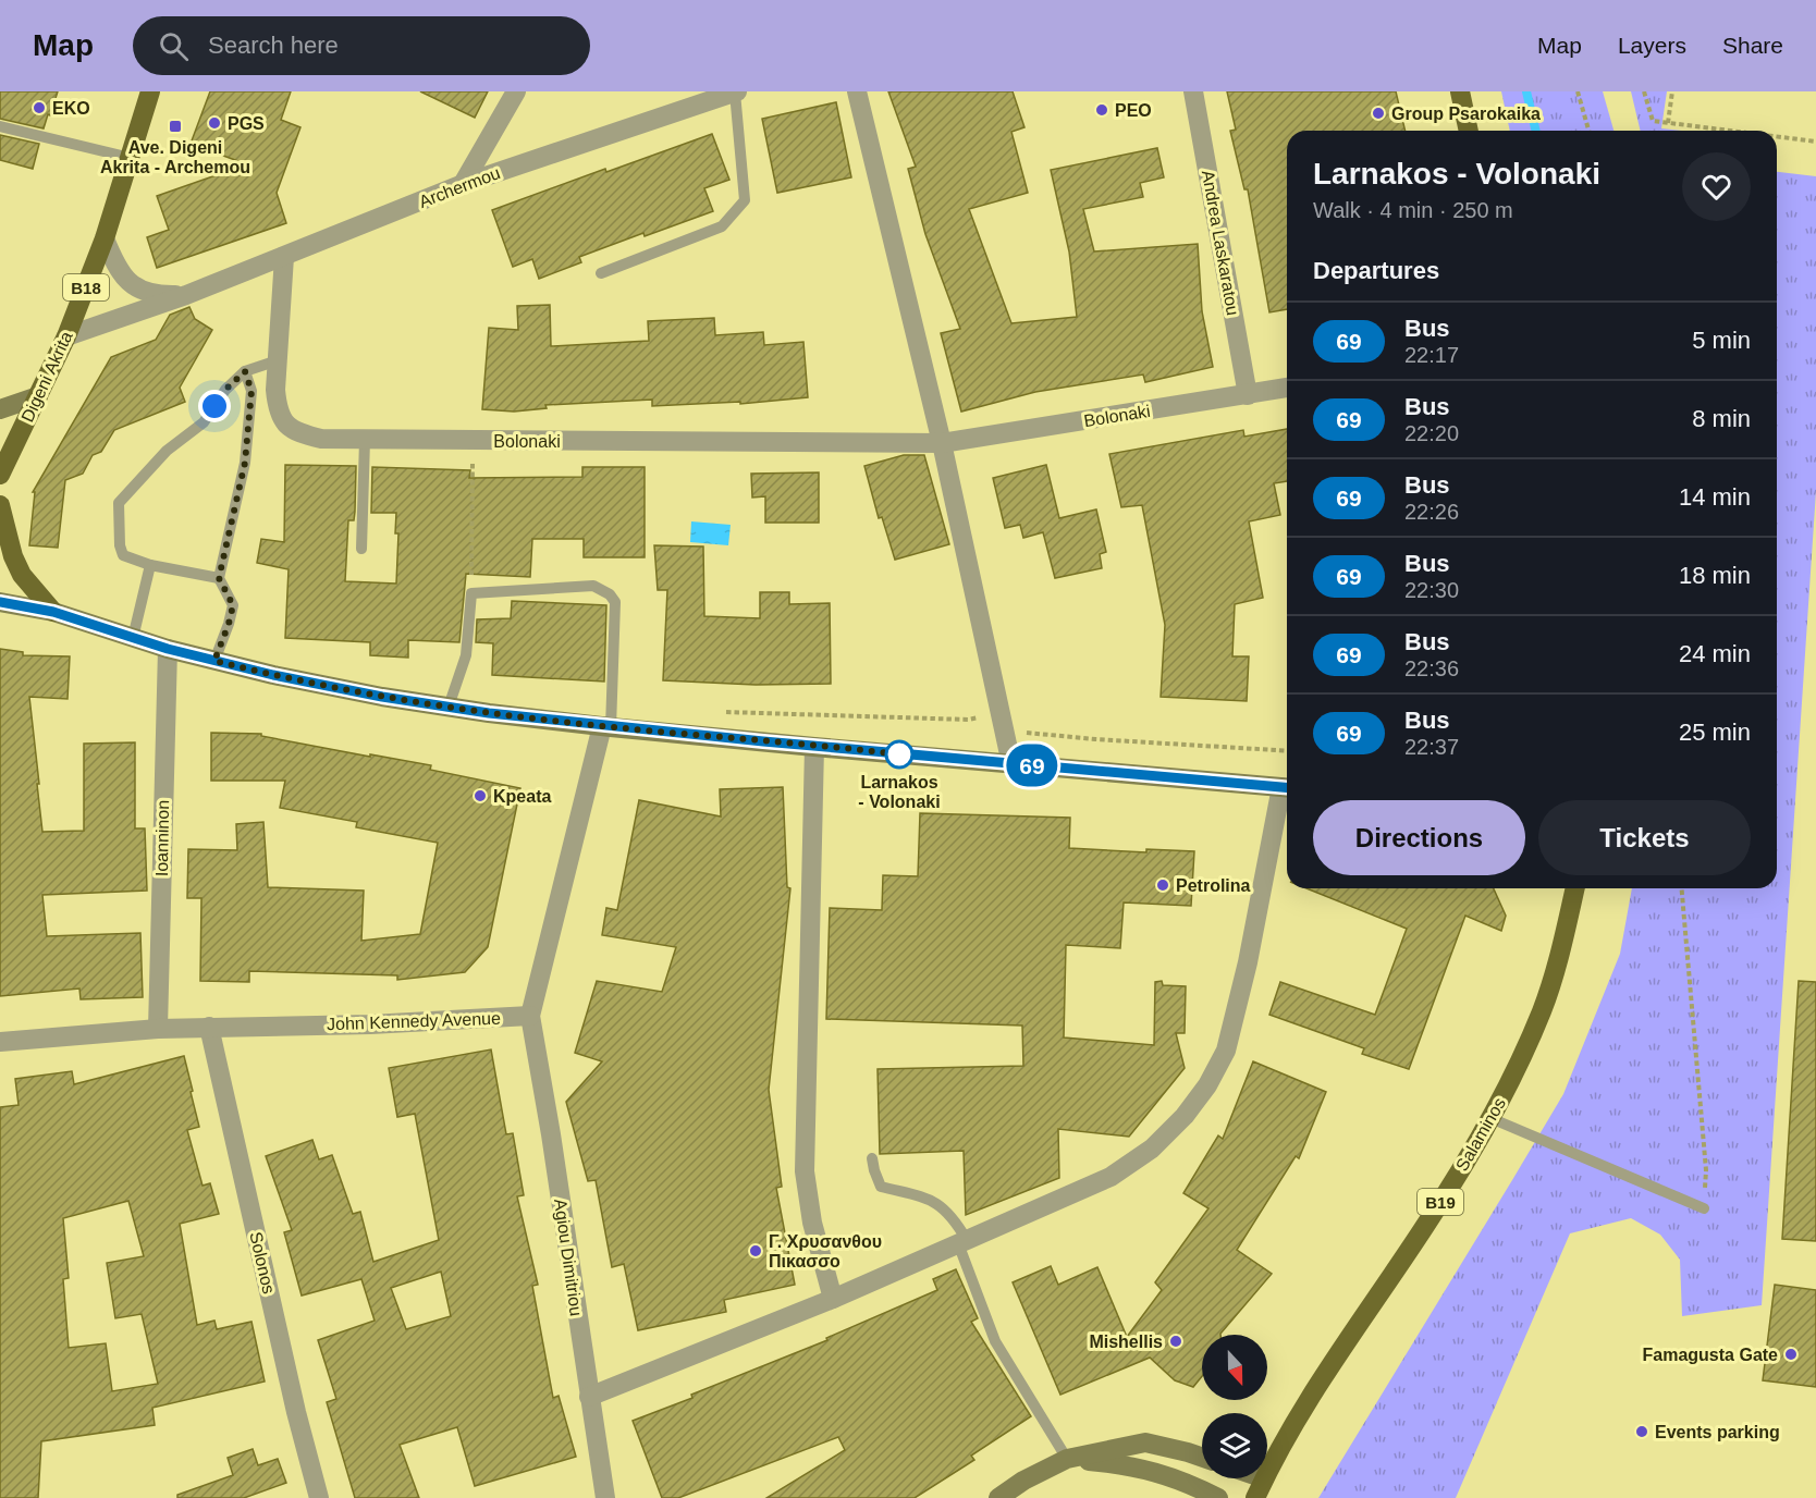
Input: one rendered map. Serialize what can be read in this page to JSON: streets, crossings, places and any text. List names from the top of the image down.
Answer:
{
  "streets": {
    "main road": [
      "B18",
      "Digeni Akrita",
      "Salaminos",
      "B19"
    ],
    "street": [
      "Archermou",
      "Andrea Laskaratou",
      "Bolonaki",
      "Ioanninon",
      "John Kennedy Avenue",
      "Agiou Dimitriou",
      "Solonos"
    ]
  },
  "crossings": [
    ["Archermou", "Digeni Akrita"],
    ["Archermou", "Bolonaki"],
    ["Andrea Laskaratou", "Bolonaki"],
    ["Ioanninon", "John Kennedy Avenue"],
    ["John Kennedy Avenue", "Agiou Dimitriou"],
    ["John Kennedy Avenue", "Solonos"]
  ],
  "places": {
    "other": [
      "EKO",
      "PEO",
      "Group Psarokaika",
      "PGS",
      "Larnakos - Volonaki",
      "Kpeata",
      "Petrolina",
      "Γ. Χρυσανθου Πικασσο",
      "Mishellis",
      "Famagusta Gate",
      "Events parking"
    ],
    "transit": ["Ave. Digeni Akrita - Archemou"]
  },
  "lines": ["bus line 69"],
  "north": "bottom",
  "page": {
    "header": "Map",
    "search": "Search here",
    "nav": ["Map", "Layers", "Share"],
    "on_map": "69",
    "heading": [
      ["Larnakos - Volonaki", "Walk · 4 min · 250 m"],
      "Departures"
    ],
    "list": [
      {
        "mark": "69",
        "name": "Bus",
        "note": "22:17",
        "value": "5 min"
      },
      {
        "mark": "69",
        "name": "Bus",
        "note": "22:20",
        "value": "8 min"
      },
      {
        "mark": "69",
        "name": "Bus",
        "note": "22:26",
        "value": "14 min"
      },
      {
        "mark": "69",
        "name": "Bus",
        "note": "22:30",
        "value": "18 min"
      },
      {
        "mark": "69",
        "name": "Bus",
        "note": "22:36",
        "value": "24 min"
      },
      {
        "mark": "69",
        "name": "Bus",
        "note": "22:37",
        "value": "25 min"
      }
    ],
    "buttons": ["Directions", "Tickets"]
  }
}
